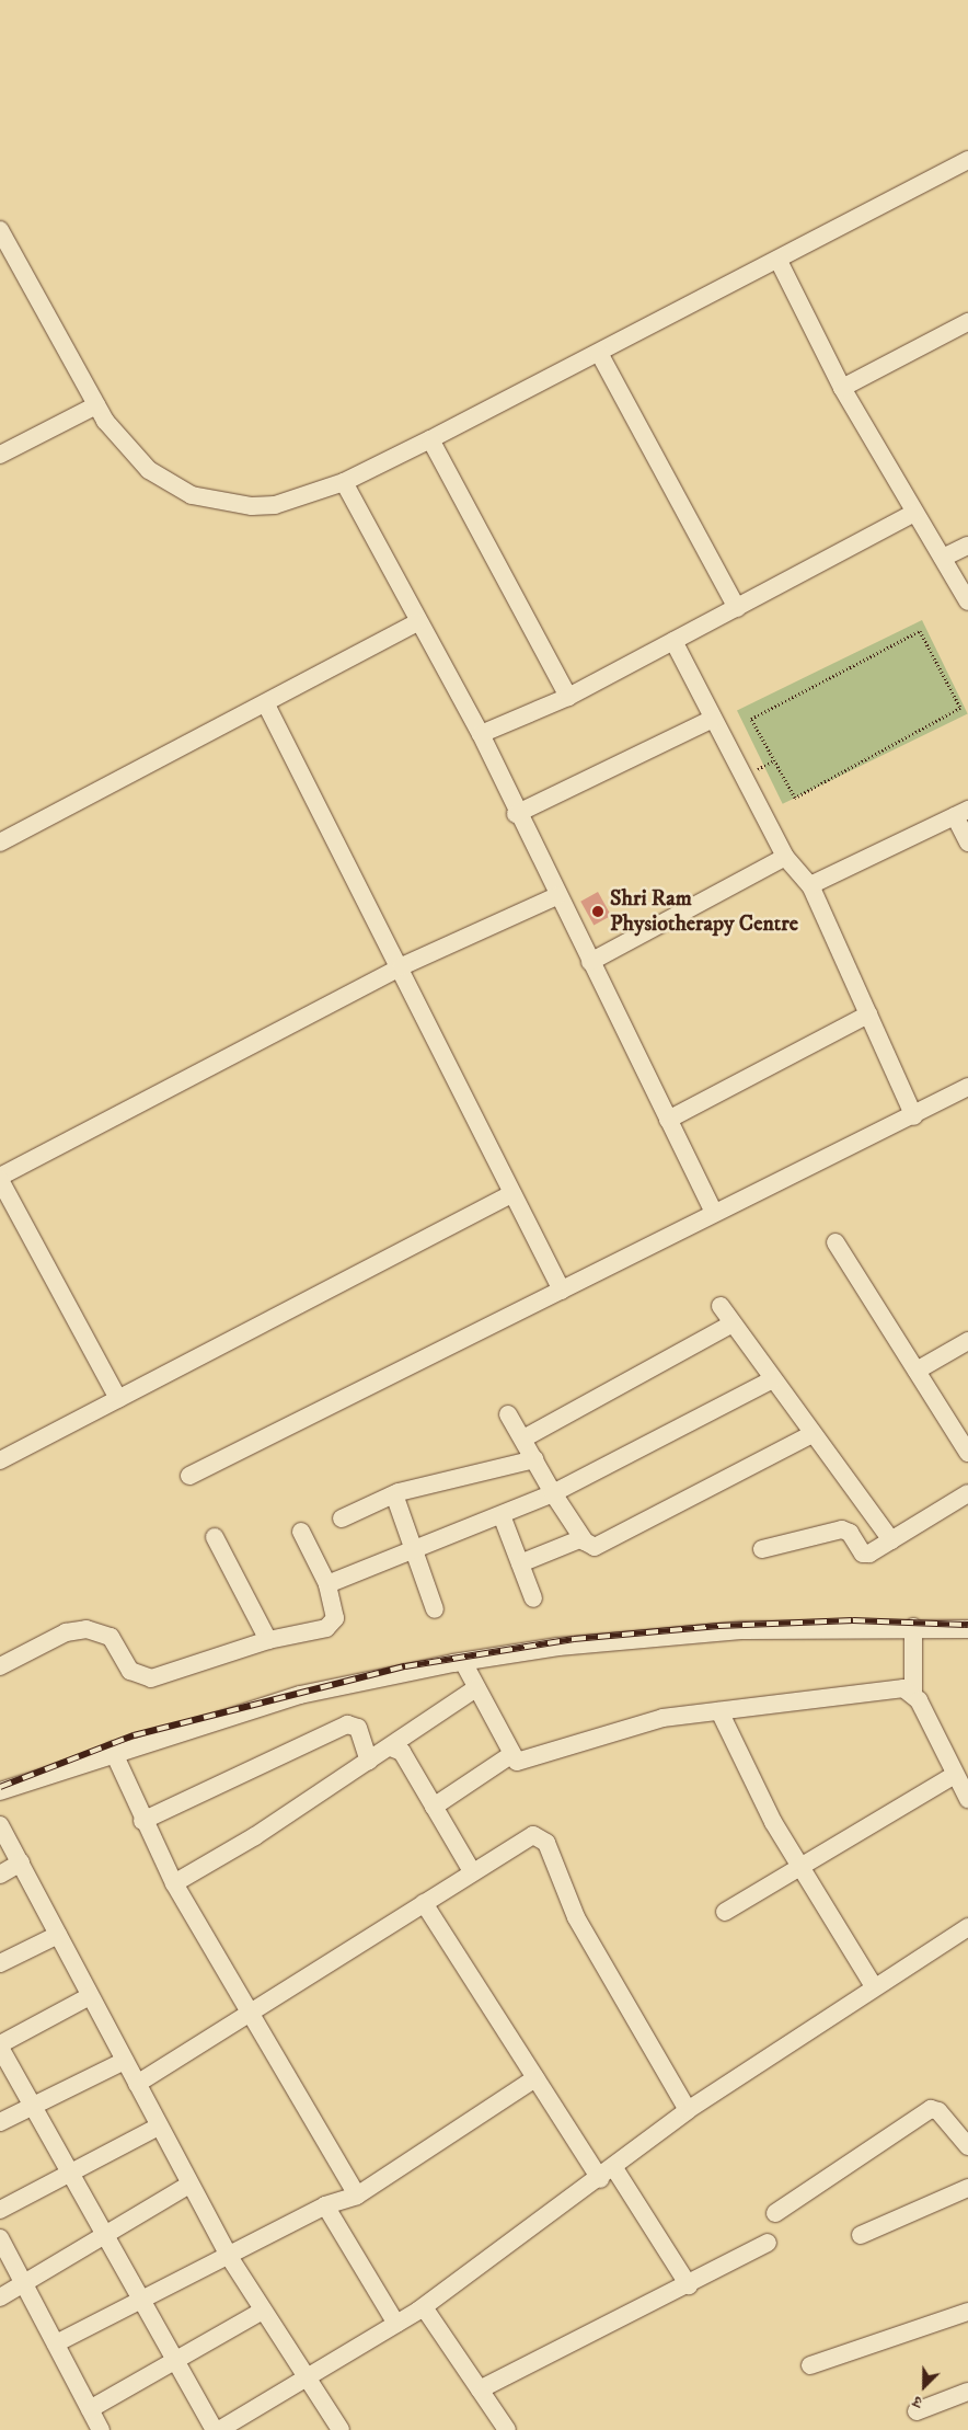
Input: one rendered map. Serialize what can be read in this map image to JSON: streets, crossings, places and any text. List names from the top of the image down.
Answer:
{
  "places": ["Shri Ram Physiotherapy Centre"],
  "north": "bottom left"
}
